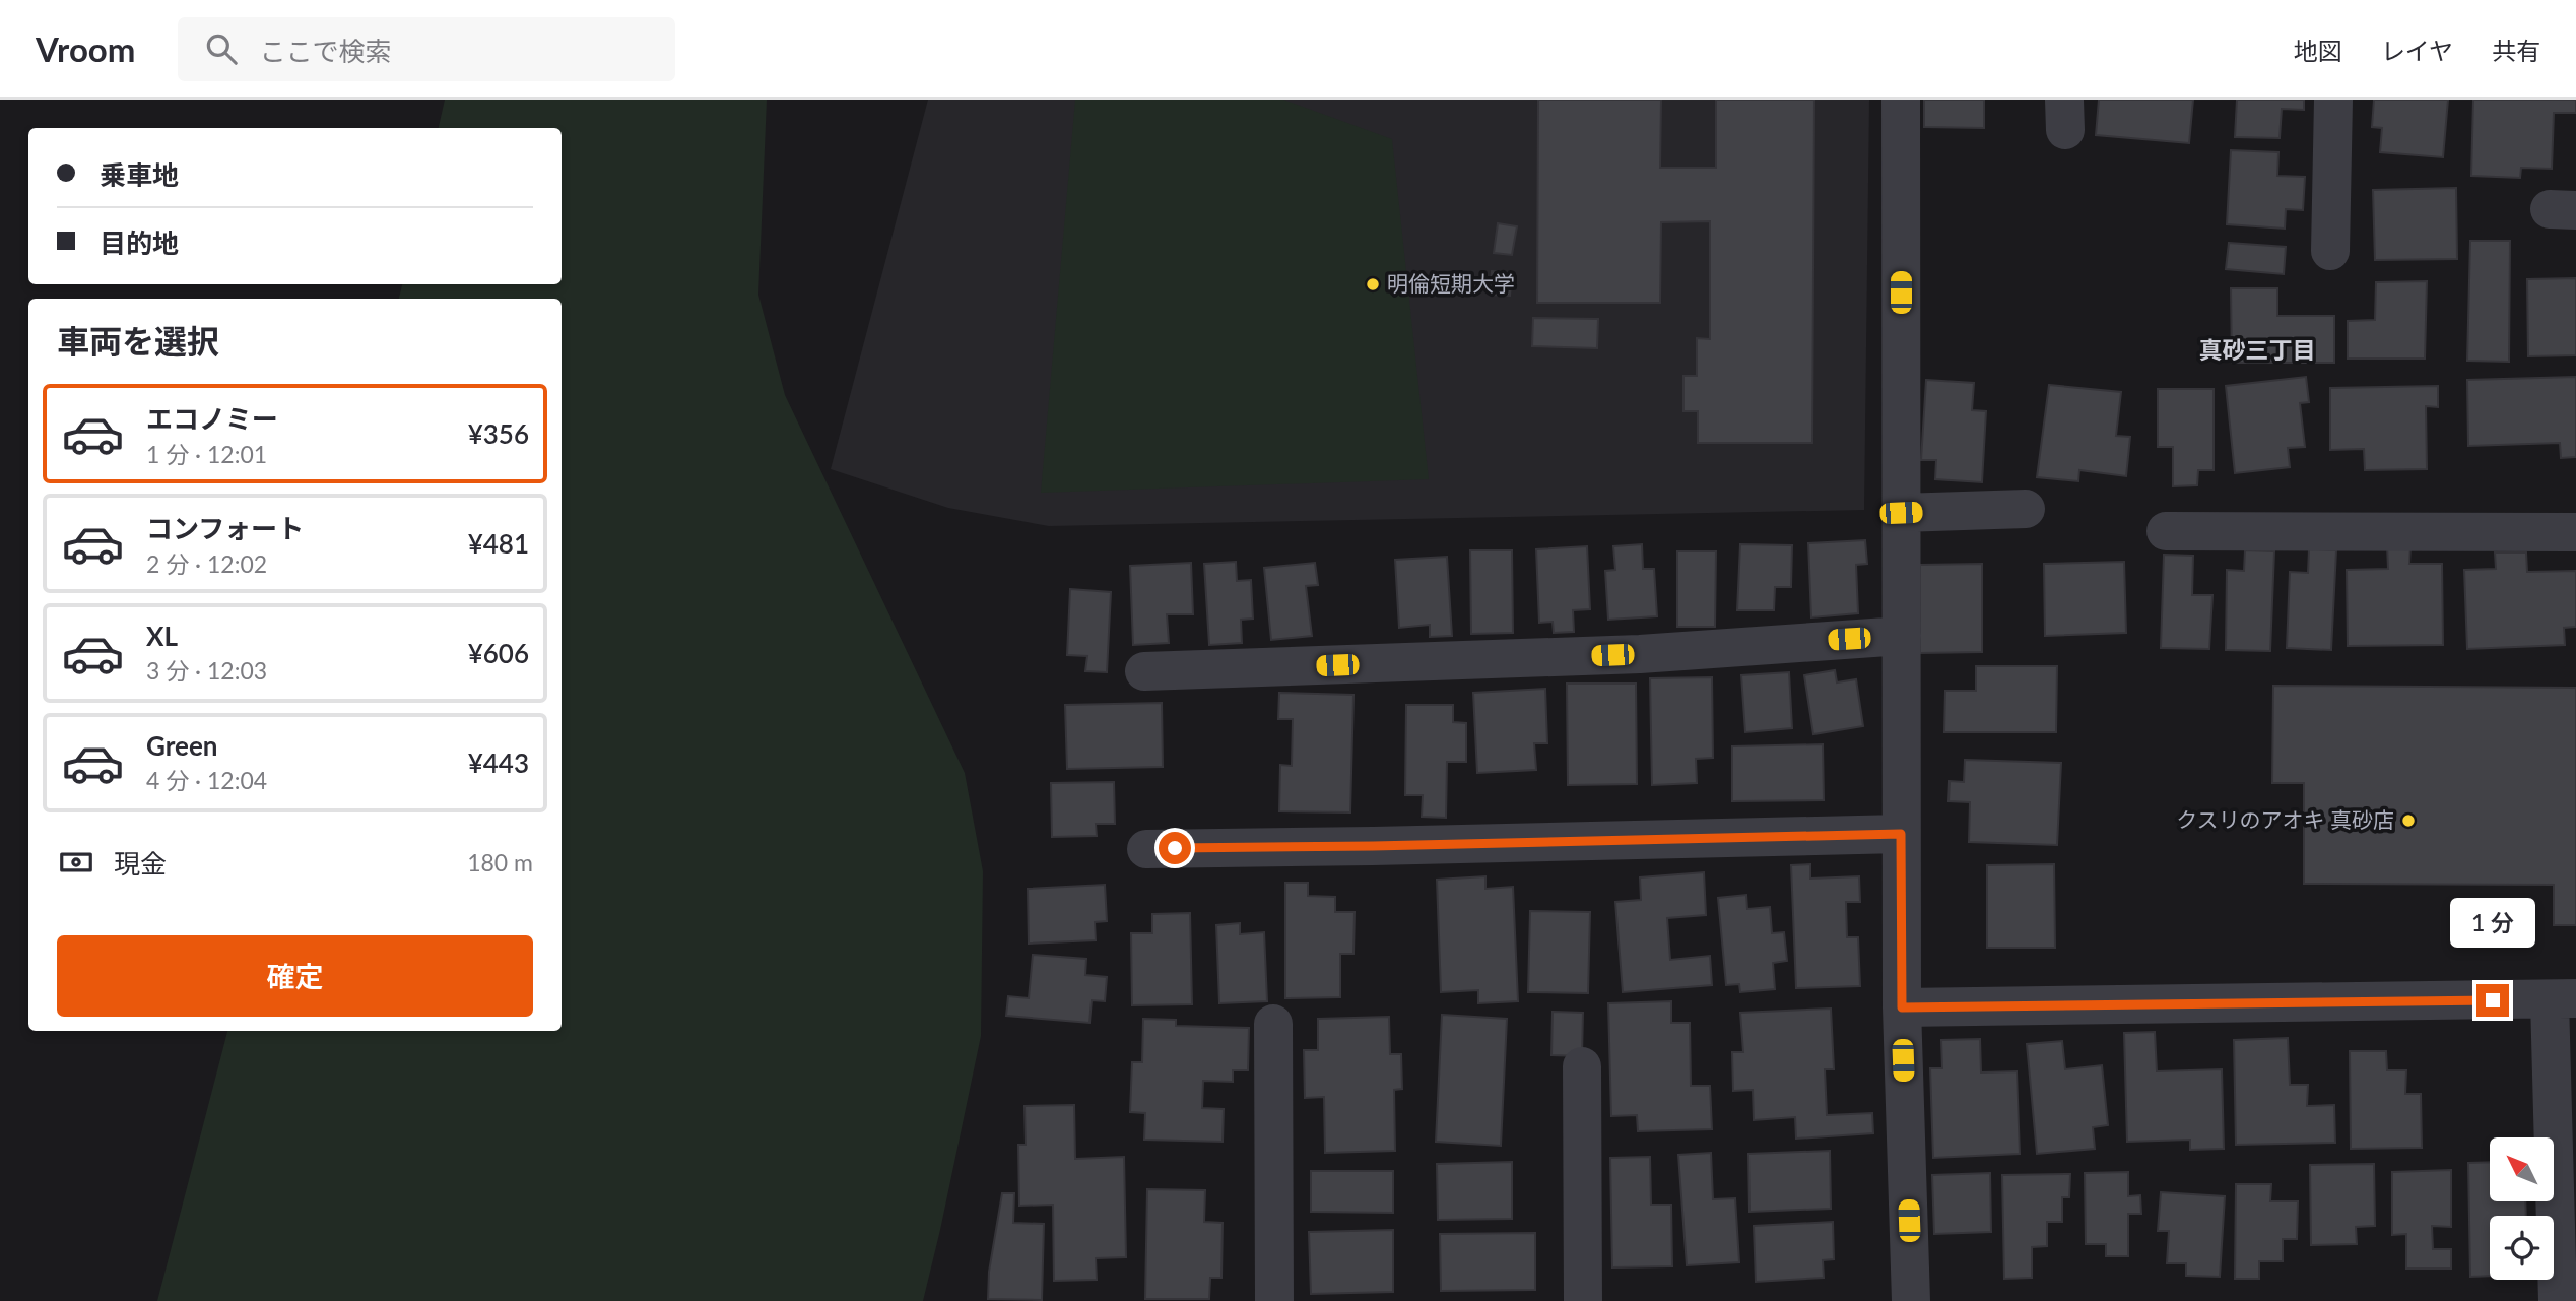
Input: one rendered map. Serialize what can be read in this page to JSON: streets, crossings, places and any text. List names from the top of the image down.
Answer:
{
  "districts": ["真砂三丁目"],
  "places": ["明倫短期大学", "クスリのアオキ 真砂店"],
  "north": "top left",
  "page": {
    "header": "Vroom",
    "search": "ここで検索",
    "nav": ["地図", "レイヤ", "共有"],
    "banner": ["乗車地", "目的地"],
    "heading": "車両を選択",
    "list": [
      {
        "name": "エコノミー",
        "note": "1 分 · 12:01",
        "value": "¥356"
      },
      {
        "name": "コンフォート",
        "note": "2 分 · 12:02",
        "value": "¥481"
      },
      {
        "name": "XL",
        "note": "3 分 · 12:03",
        "value": "¥606"
      },
      {
        "name": "Green",
        "note": "4 分 · 12:04",
        "value": "¥443"
      }
    ],
    "pay": ["現金", "180 m"],
    "bubble": "1 分",
    "buttons": "確定"
  }
}
